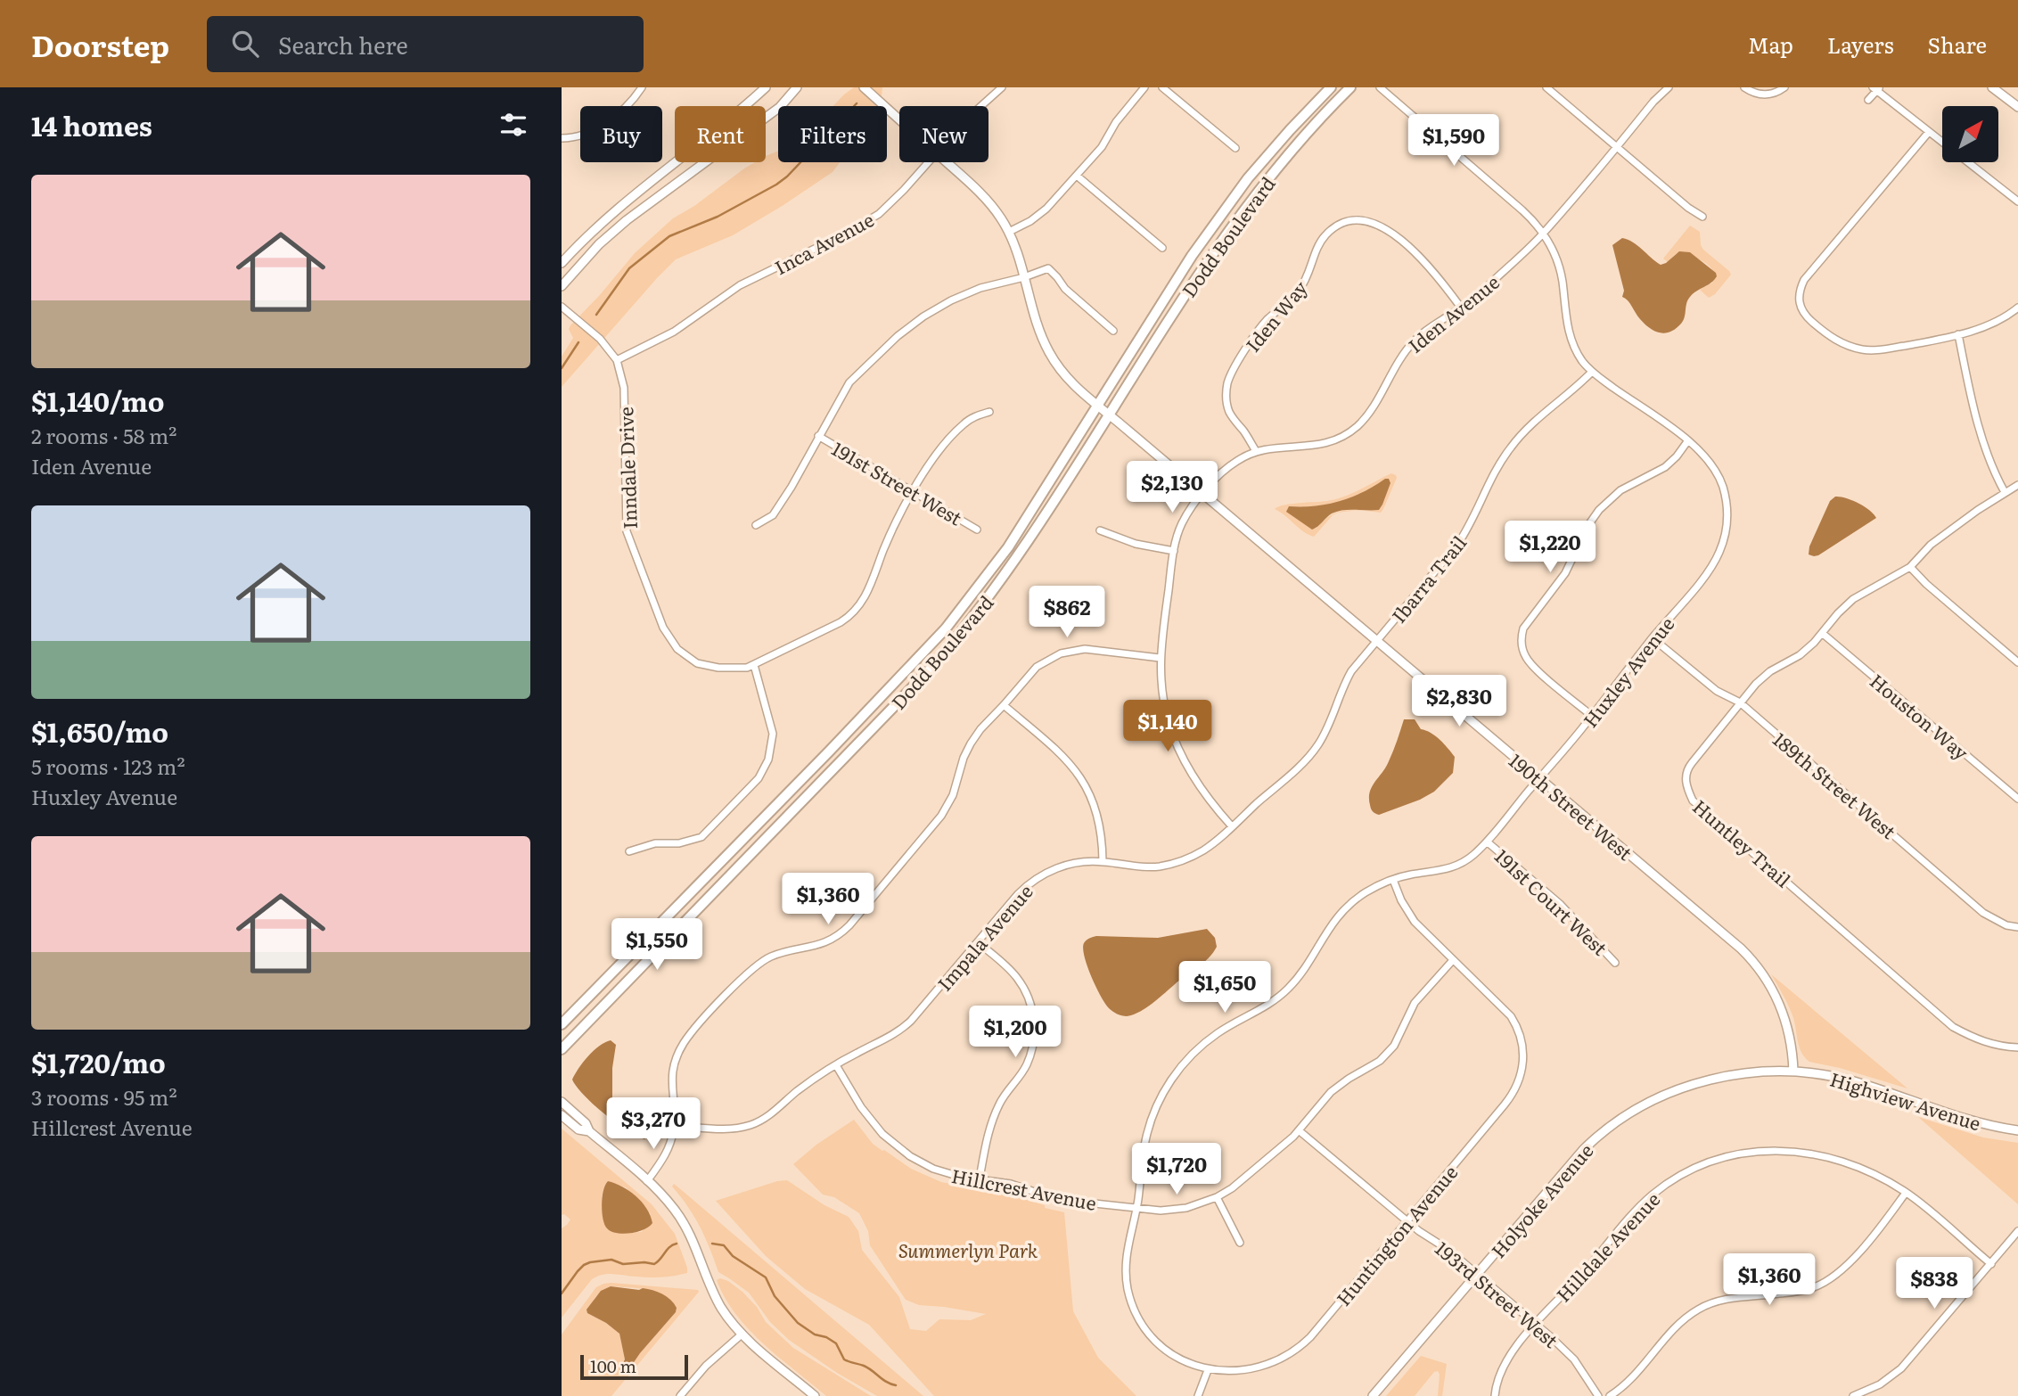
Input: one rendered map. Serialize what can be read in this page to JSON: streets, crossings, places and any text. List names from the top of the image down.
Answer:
{
  "streets": {
    "main road": ["Dodd Boulevard"],
    "street": [
      "Inca Avenue",
      "Iden Avenue",
      "Iden Way",
      "Inndale Drive",
      "191st Street West",
      "Ibarra Trail",
      "Huxley Avenue",
      "Houston Way",
      "189th Street West",
      "190th Street West",
      "Huntley Trail",
      "191st Court West",
      "Impala Avenue",
      "Highview Avenue",
      "Hillcrest Avenue",
      "Holyoke Avenue",
      "Huntington Avenue",
      "Hilldale Avenue",
      "193rd Street West"
    ]
  },
  "crossings": [
    ["Dodd Boulevard", "190th Street West"],
    ["Inca Avenue", "Inndale Drive"],
    ["Iden Avenue", "Iden Way"],
    ["Iden Avenue", "Huxley Avenue"],
    ["Iden Avenue", "190th Street West"],
    ["Iden Avenue", "Impala Avenue"],
    ["Inndale Drive", "191st Street West"],
    ["Ibarra Trail", "Huxley Avenue"],
    ["Ibarra Trail", "190th Street West"],
    ["Ibarra Trail", "Impala Avenue"],
    ["Huxley Avenue", "189th Street West"],
    ["Huxley Avenue", "190th Street West"],
    ["Huxley Avenue", "191st Court West"],
    ["Huxley Avenue", "Hillcrest Avenue"],
    ["Huxley Avenue", "Huntington Avenue"],
    ["Houston Way", "Huntley Trail"],
    ["189th Street West", "Huntley Trail"],
    ["190th Street West", "Impala Avenue"],
    ["190th Street West", "Highview Avenue"],
    ["190th Street West", "Holyoke Avenue"],
    ["Impala Avenue", "Hillcrest Avenue"],
    ["Highview Avenue", "Holyoke Avenue"],
    ["Hillcrest Avenue", "Huntington Avenue"],
    ["Hillcrest Avenue", "193rd Street West"],
    ["Holyoke Avenue", "193rd Street West"],
    ["Huntington Avenue", "193rd Street West"],
    ["Hilldale Avenue", "193rd Street West"]
  ],
  "parks": ["Summerlyn Park"],
  "scale_bar": "100 m",
  "north": "top right",
  "page": {
    "header": "Doorstep",
    "search": "Search here",
    "nav": ["Map", "Layers", "Share"],
    "heading": "14 homes",
    "chip": [
      "Buy",
      "Rent",
      "Filters",
      "New"
    ],
    "price": [
      "$1,590",
      "$2,130",
      "$1,220",
      "$862",
      "$2,830",
      "$1,140",
      "$1,360",
      "$1,550",
      "$1,650",
      "$1,200",
      "$3,270",
      "$1,720",
      "$1,360",
      "$838"
    ],
    "list": [
      {
        "name": "$1,140/mo",
        "note": "2 rooms · 58 m² · Iden Avenue"
      },
      {
        "name": "$1,650/mo",
        "note": "5 rooms · 123 m² · Huxley Avenue"
      },
      {
        "name": "$1,720/mo",
        "note": "3 rooms · 95 m² · Hillcrest Avenue"
      }
    ],
    "scale": "100 m"
  }
}
